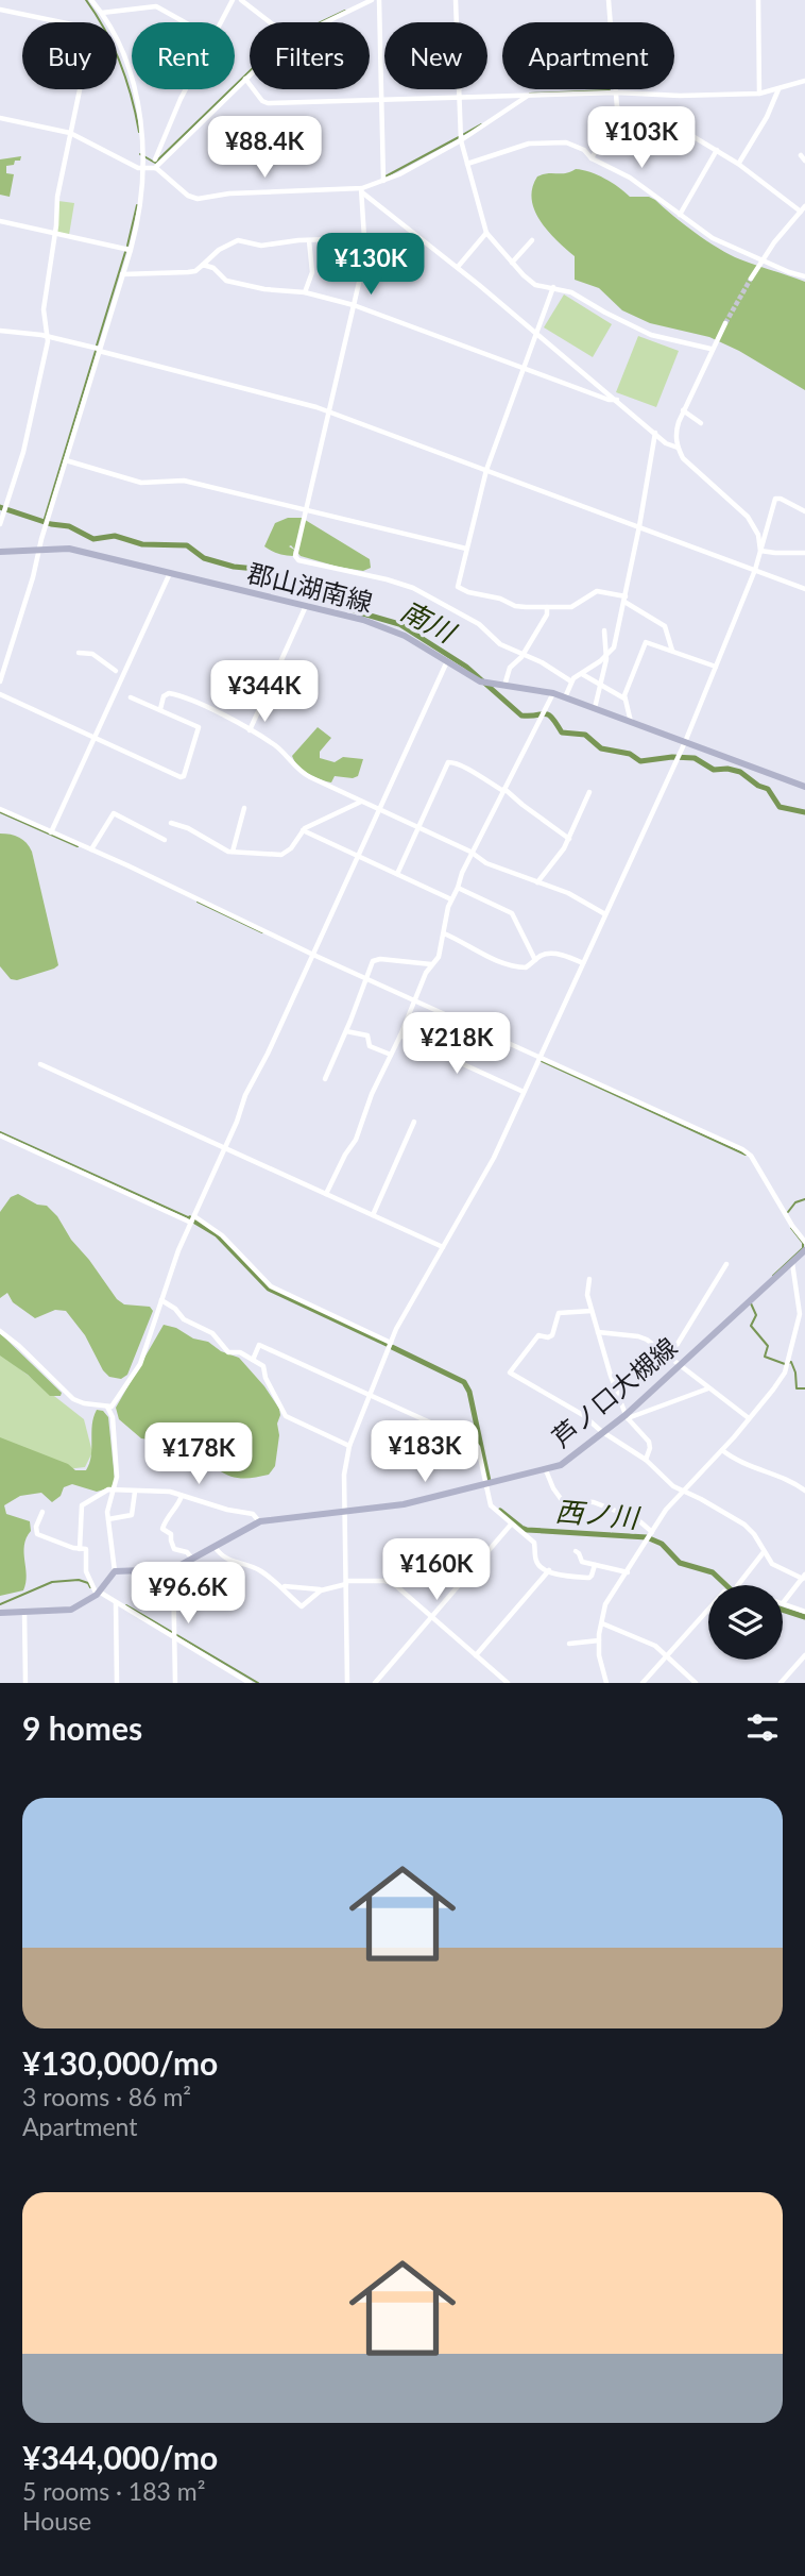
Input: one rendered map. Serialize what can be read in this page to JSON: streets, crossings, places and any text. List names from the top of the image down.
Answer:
{
  "streets": {
    "main road": ["郡山湖南線", "芦ノ口大槻線"]
  },
  "water": ["南川", "西ノ川"],
  "page": {
    "chip": [
      "Buy",
      "Rent",
      "Filters",
      "New",
      "Apartment"
    ],
    "price": [
      "¥103K",
      "¥88.4K",
      "¥130K",
      "¥344K",
      "¥218K",
      "¥183K",
      "¥178K",
      "¥160K",
      "¥96.6K"
    ],
    "heading": "9 homes",
    "list": [
      {
        "name": "¥130,000/mo",
        "note": "3 rooms · 86 m² · Apartment"
      },
      {
        "name": "¥344,000/mo",
        "note": "5 rooms · 183 m² · House"
      }
    ]
  }
}
